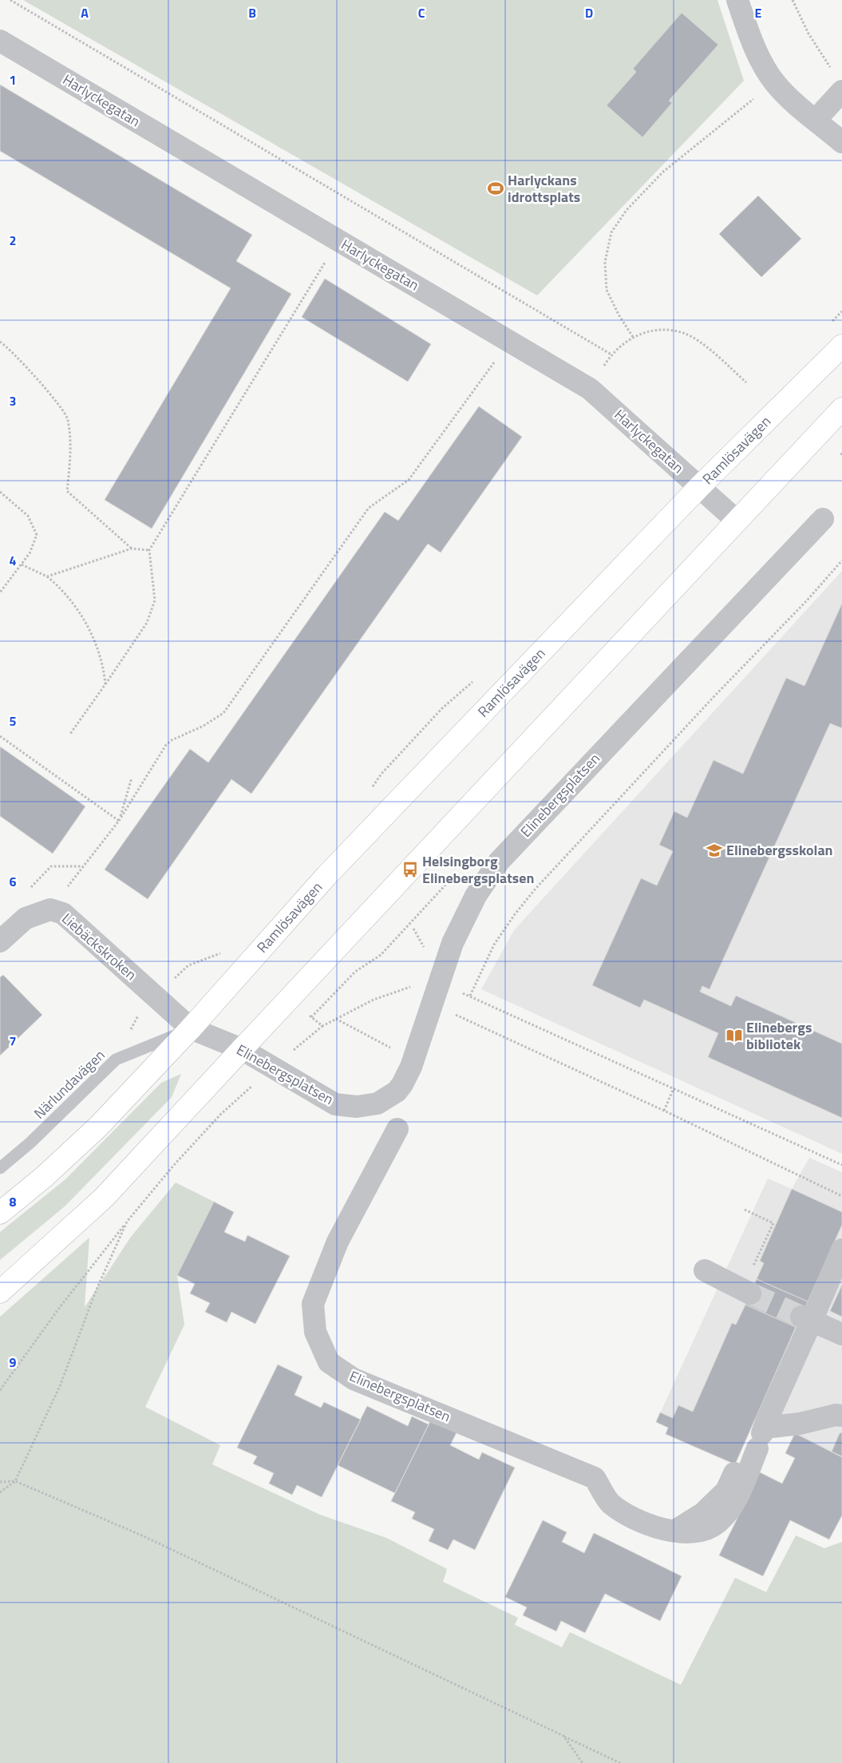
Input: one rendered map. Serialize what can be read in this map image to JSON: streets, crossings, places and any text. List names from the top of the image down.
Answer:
{
  "streets": {
    "main road": ["Ramlösavägen"],
    "street": ["Harlyckegatan", "Elinebergsplatsen", "Liebäckskroken"],
    "lane": ["Närlundavägen"]
  },
  "crossings": [
    ["Harlyckegatan", "Ramlösavägen"],
    ["Ramlösavägen", "Elinebergsplatsen"],
    ["Ramlösavägen", "Liebäckskroken"],
    ["Ramlösavägen", "Närlundavägen"],
    ["Elinebergsplatsen", "Liebäckskroken"],
    ["Elinebergsplatsen", "Närlundavägen"],
    ["Liebäckskroken", "Närlundavägen"]
  ],
  "places": {
    "sports": ["Harlyckans idrottsplats"],
    "school or university": ["Elinebergsskolan"],
    "bus stop": ["Helsingborg Elinebergsplatsen"],
    "library": ["Elinebergs bibliotek"]
  },
  "grid": {
    "columns": [
      "A",
      "B",
      "C",
      "D",
      "E"
    ],
    "rows": [
      "1",
      "2",
      "3",
      "4",
      "5",
      "6",
      "7",
      "8",
      "9"
    ]
  }
}
